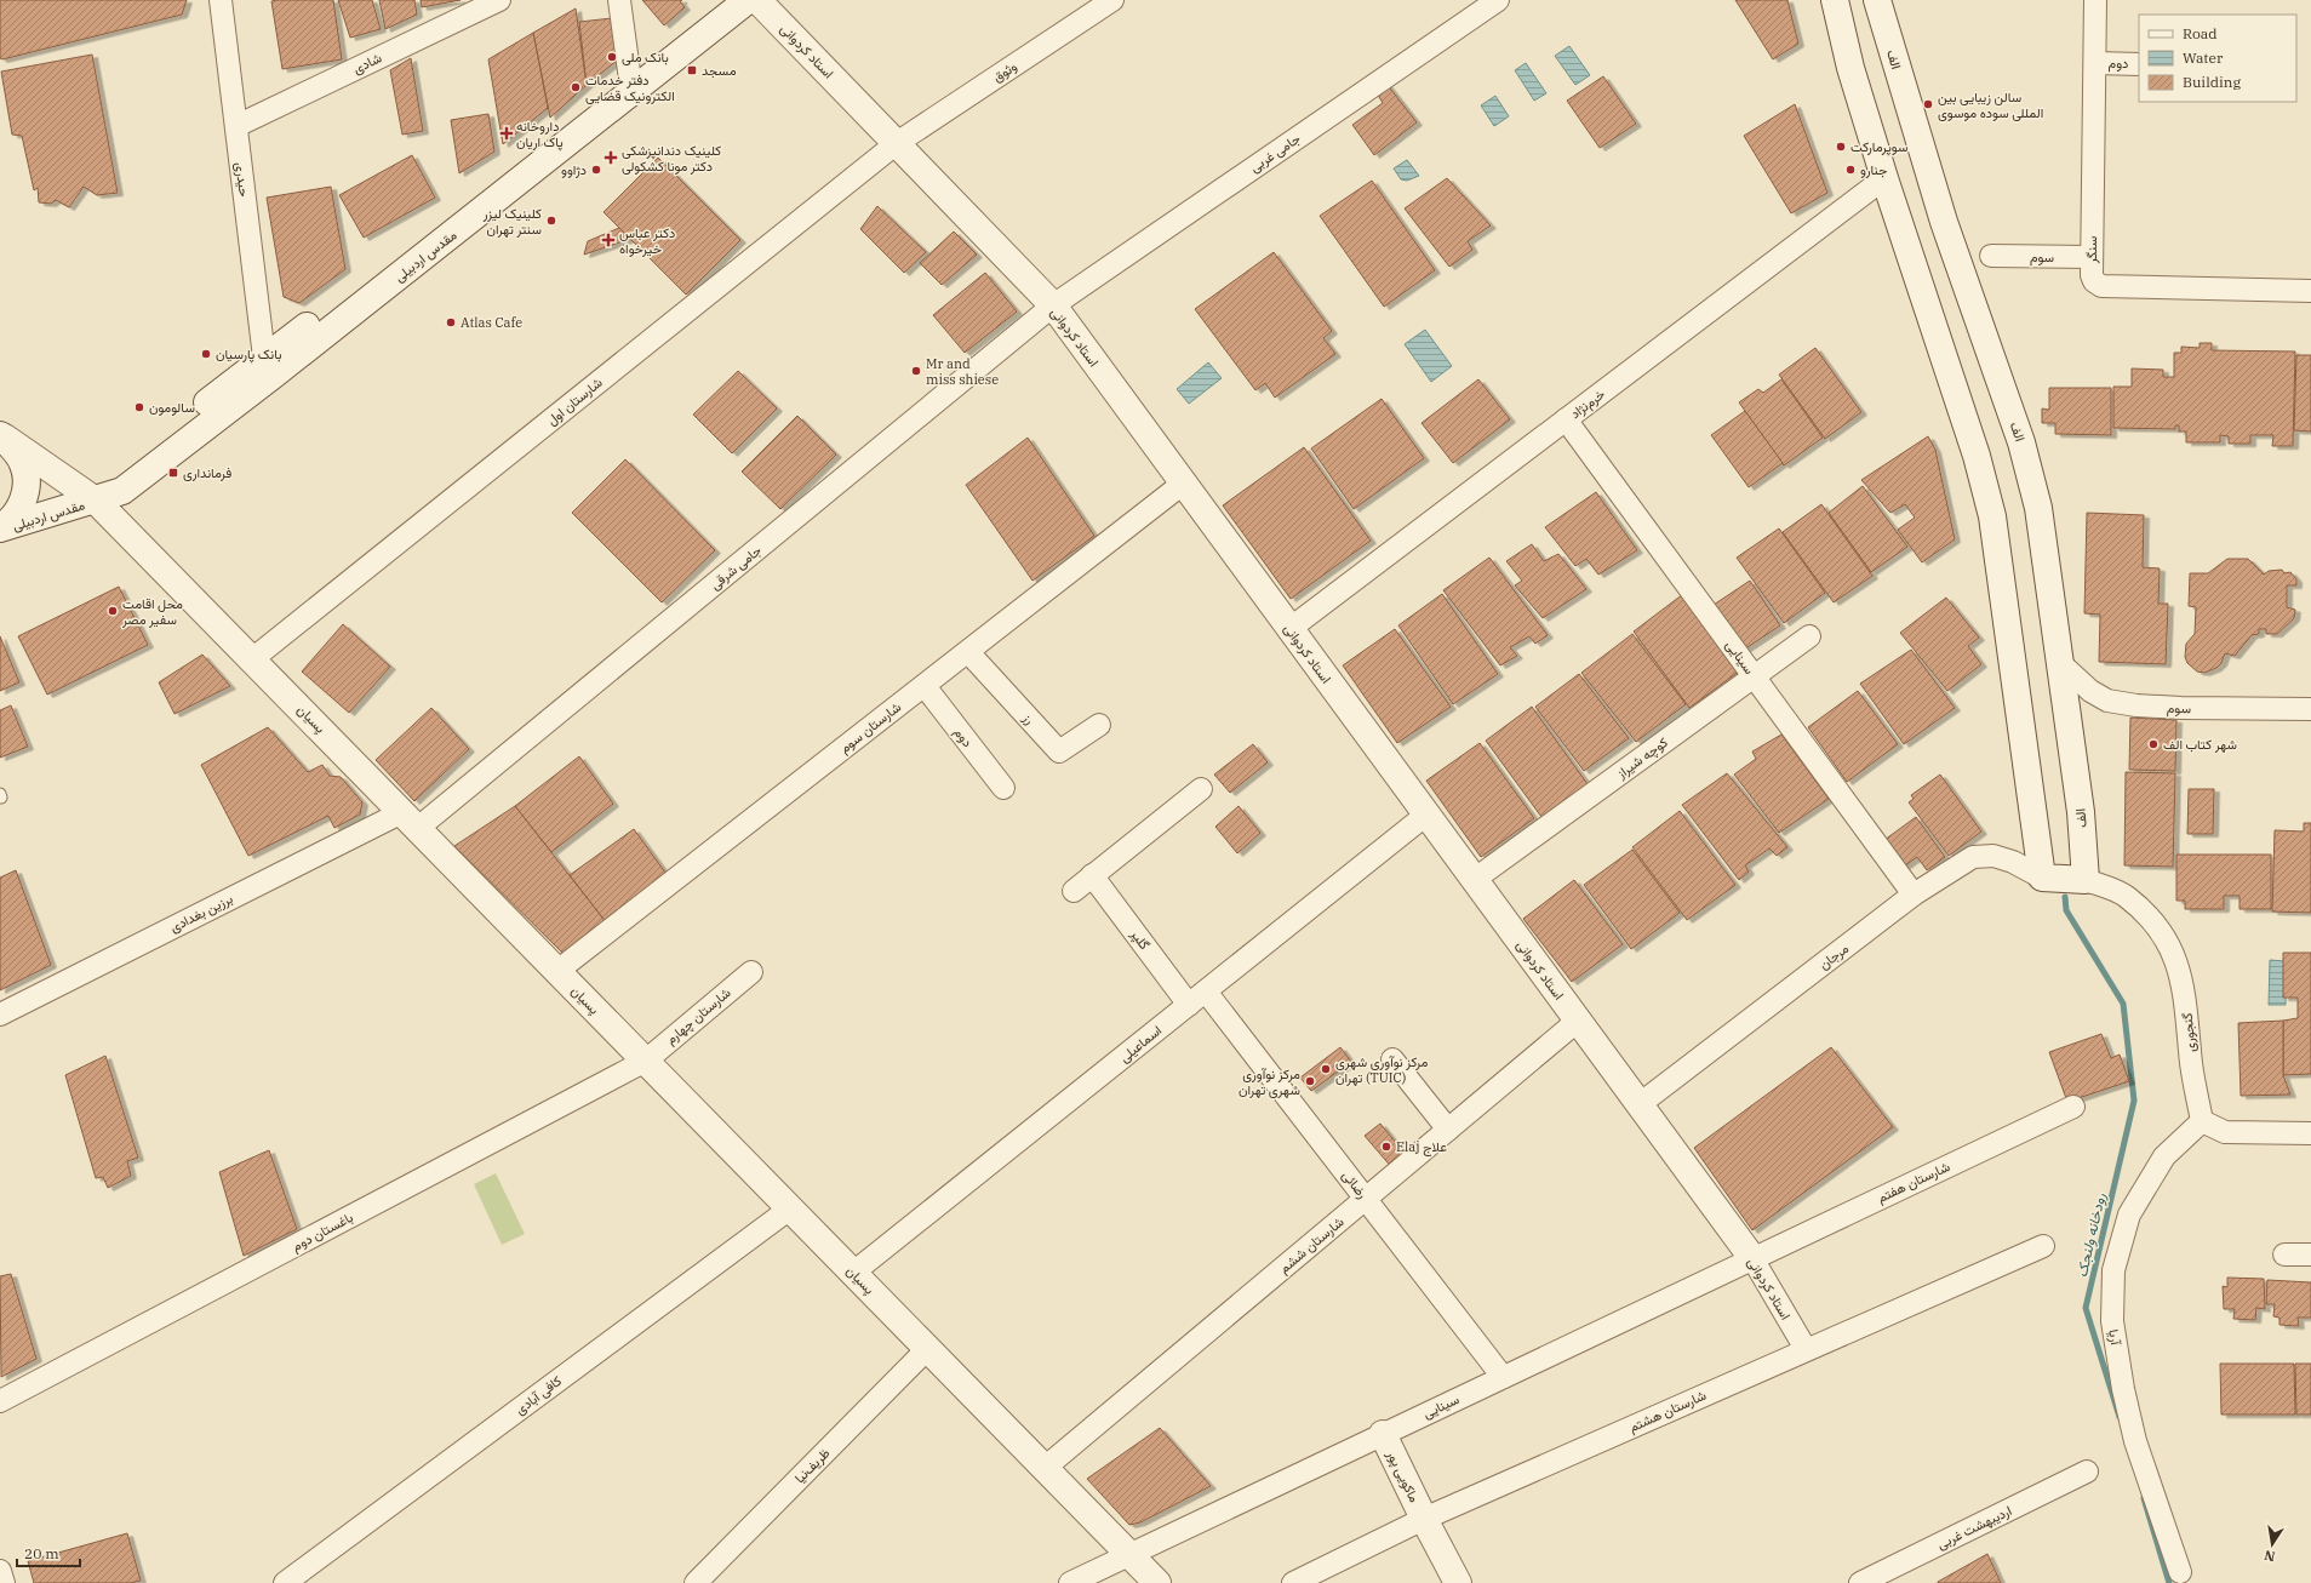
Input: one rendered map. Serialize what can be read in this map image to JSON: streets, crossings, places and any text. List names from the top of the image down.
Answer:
{
  "streets": {
    "street": [
      "استاد کردوانی",
      "الف",
      "شادی",
      "دوم",
      "وثوق",
      "جامی غربی",
      "حیدری",
      "سنگر",
      "مقدس اردبیلی",
      "سوم",
      "شارستان اول",
      "خرم‌نژاد",
      "جامی شرقی",
      "سینایی",
      "پسیان",
      "رز",
      "شارستان سوم",
      "کوچه شیراز",
      "برزین بغدادی",
      "گلپر",
      "مرجان",
      "شارستان چهارم",
      "گنجوری",
      "اسماعیلی",
      "شارستان هفتم",
      "رضائی",
      "باغستان دوم",
      "شارستان ششم",
      "آریا",
      "کافی آبادی",
      "شارستان هشتم",
      "ظریف‌نیا",
      "ماکویی‌ پور",
      "اردیبهشت غربی"
    ]
  },
  "crossings": [
    ["استاد کردوانی", "وثوق"],
    ["استاد کردوانی", "جامی غربی"],
    ["استاد کردوانی", "شارستان اول"],
    ["استاد کردوانی", "خرم‌نژاد"],
    ["استاد کردوانی", "جامی شرقی"],
    ["استاد کردوانی", "سینایی"],
    ["استاد کردوانی", "شارستان سوم"],
    ["استاد کردوانی", "کوچه شیراز"],
    ["استاد کردوانی", "مرجان"],
    ["استاد کردوانی", "اسماعیلی"],
    ["استاد کردوانی", "شارستان هفتم"],
    ["استاد کردوانی", "شارستان ششم"],
    ["استاد کردوانی", "شارستان هشتم"],
    ["الف", "سوم"],
    ["الف", "گنجوری"],
    ["شادی", "حیدری"],
    ["دوم", "سنگر"],
    ["دوم", "شارستان سوم"],
    ["وثوق", "شارستان اول"],
    ["جامی غربی", "جامی شرقی"],
    ["حیدری", "مقدس اردبیلی"],
    ["سنگر", "سوم"],
    ["مقدس اردبیلی", "پسیان"],
    ["شارستان اول", "پسیان"],
    ["خرم‌نژاد", "سینایی"],
    ["جامی شرقی", "پسیان"],
    ["جامی شرقی", "برزین بغدادی"],
    ["سینایی", "پسیان"],
    ["سینایی", "کوچه شیراز"],
    ["سینایی", "مرجان"],
    ["سینایی", "شارستان هفتم"],
    ["سینایی", "رضائی"],
    ["سینایی", "ماکویی‌ پور"],
    ["پسیان", "شارستان سوم"],
    ["پسیان", "برزین بغدادی"],
    ["پسیان", "شارستان چهارم"],
    ["پسیان", "اسماعیلی"],
    ["پسیان", "باغستان دوم"],
    ["پسیان", "شارستان ششم"],
    ["پسیان", "کافی آبادی"],
    ["پسیان", "ظریف‌نیا"],
    ["رز", "شارستان سوم"],
    ["گلپر", "اسماعیلی"],
    ["گلپر", "رضائی"],
    ["شارستان چهارم", "باغستان دوم"],
    ["گنجوری", "آریا"],
    ["اسماعیلی", "رضائی"],
    ["رضائی", "شارستان ششم"],
    ["شارستان هشتم", "ماکویی‌ پور"]
  ],
  "water": ["رودخانه ولنجک"],
  "places": {
    "other": [
      "بانک ملی",
      "دفتر خدمات الکترونیک قضایی",
      "سالن زیبایی بین المللی سوده موسوی",
      "سوپرمارکت",
      "دژاوو",
      "جنارو",
      "کلینیک لیزر سنتر تهران",
      "Atlas Cafe",
      "بانک پارسیان",
      "Mr and miss shiese",
      "سالومون",
      "محل اقامت سفیر مصر",
      "شهر کتاب الف",
      "مرکز نوآوری شهری تهران (TUIC)",
      "مرکز نوآوری شهری تهران",
      "Elaj علاج"
    ],
    "transit": ["مسجد", "فرمانداری"],
    "health": ["داروخانه پاک اریان", "کلینیک دندانپزشکی دکتر مونا کشکولی", "دکتر عباس خیرخواه"]
  },
  "legend": ["Road", "Water", "Building"],
  "scale_bar": "20 m",
  "north": "bottom"
}
